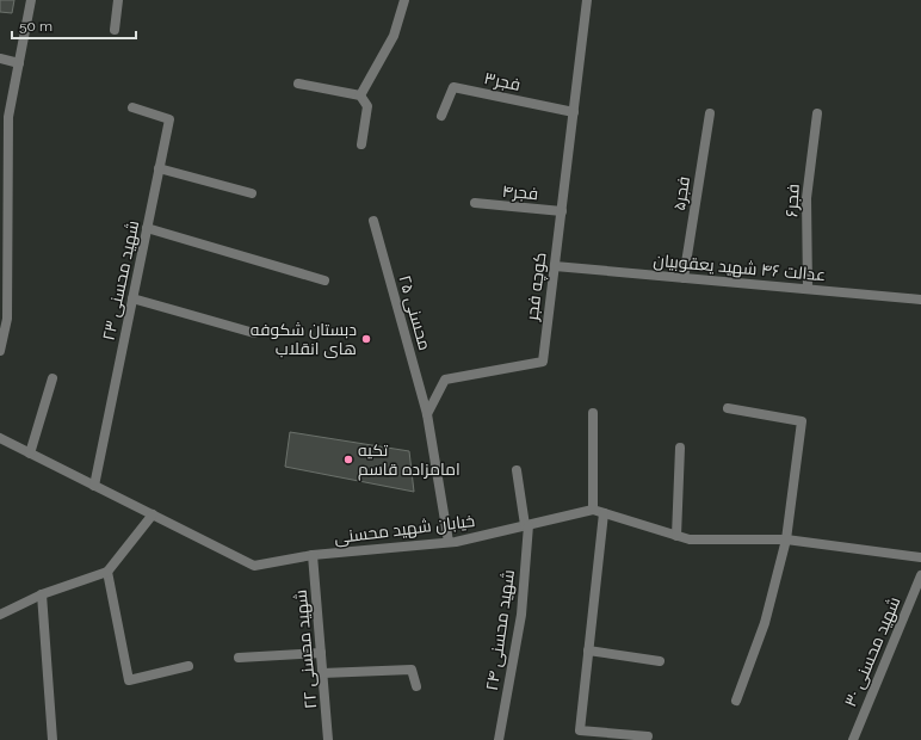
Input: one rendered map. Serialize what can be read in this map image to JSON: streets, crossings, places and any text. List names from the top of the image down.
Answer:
{
  "streets": {
    "street": [
      "فجر۳",
      "فجر۴",
      "فجر۵",
      "فجر۶",
      "عدالت ۴۶ شهید یعقوبیان",
      "شهید محسنی ۲۳",
      "کوچه فجر",
      "محسنی ۲۵",
      "خیابان شهید محسنی",
      "شهید محسنی ۲۴",
      "شهید محسنی ۲۲",
      "شهید محسنی ۳۰"
    ]
  },
  "crossings": [
    ["فجر۳", "کوچه فجر"],
    ["فجر۴", "کوچه فجر"],
    ["فجر۵", "عدالت ۴۶ شهید یعقوبیان"],
    ["فجر۶", "عدالت ۴۶ شهید یعقوبیان"],
    ["عدالت ۴۶ شهید یعقوبیان", "کوچه فجر"],
    ["شهید محسنی ۲۳", "خیابان شهید محسنی"],
    ["کوچه فجر", "محسنی ۲۵"],
    ["محسنی ۲۵", "خیابان شهید محسنی"],
    ["خیابان شهید محسنی", "شهید محسنی ۲۴"],
    ["خیابان شهید محسنی", "شهید محسنی ۲۲"]
  ],
  "places": ["دبستان شکوفه های انقلاب", "تکیه امامزاده قاسم"],
  "scale_bar": "50 m"
}
